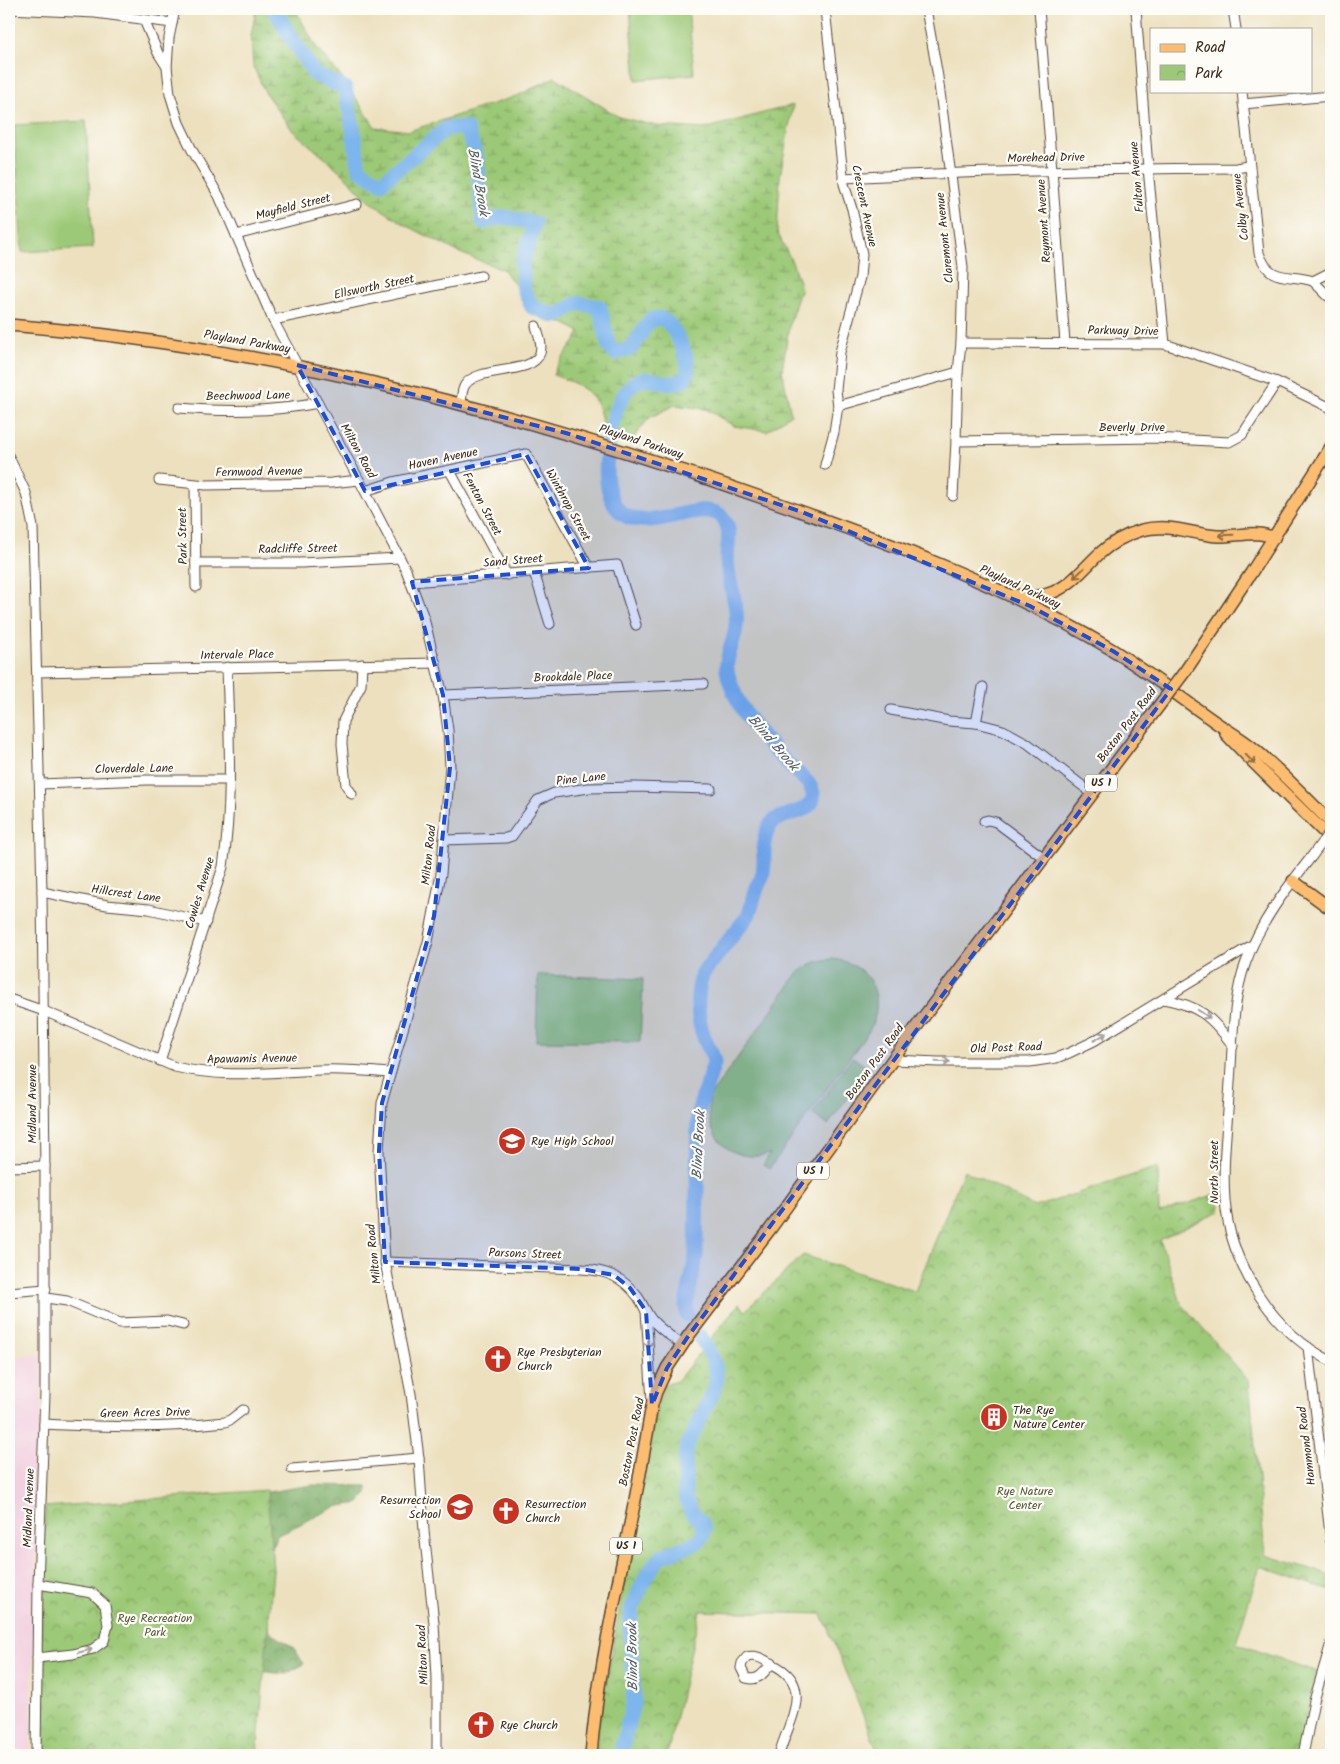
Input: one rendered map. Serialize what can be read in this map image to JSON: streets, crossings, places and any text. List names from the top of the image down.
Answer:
{
  "streets": {
    "main road": ["Playland Parkway", "Boston Post Road", "US 1"],
    "street": [
      "Morehead Drive",
      "Fulton Avenue",
      "Crescent Avenue",
      "Mayfield Street",
      "Colby Avenue",
      "Reymont Avenue",
      "Claremont Avenue",
      "Ellsworth Street",
      "Parkway Drive",
      "Beechwood Lane",
      "Beverly Drive",
      "Milton Road",
      "Haven Avenue",
      "Fernwood Avenue",
      "Fenton Street",
      "Winthrop Street",
      "Park Street",
      "Radcliffe Street",
      "Sand Street",
      "Intervale Place",
      "Brookdale Place",
      "Cloverdale Lane",
      "Pine Lane",
      "Cowles Avenue",
      "Hillcrest Lane",
      "Old Post Road",
      "Apawamis Avenue",
      "Midland Avenue",
      "North Street",
      "Parsons Street",
      "Green Acres Drive",
      "Hammond Road"
    ]
  },
  "crossings": [
    ["Morehead Drive", "Fulton Avenue"],
    ["Morehead Drive", "Crescent Avenue"],
    ["Morehead Drive", "Colby Avenue"],
    ["Morehead Drive", "Reymont Avenue"],
    ["Morehead Drive", "Claremont Avenue"],
    ["Fulton Avenue", "Parkway Drive"],
    ["Mayfield Street", "Milton Road"],
    ["Reymont Avenue", "Parkway Drive"],
    ["Claremont Avenue", "Parkway Drive"],
    ["Claremont Avenue", "Beverly Drive"],
    ["Ellsworth Street", "Milton Road"],
    ["Parkway Drive", "Beverly Drive"],
    ["Playland Parkway", "Milton Road"],
    ["Beechwood Lane", "Milton Road"],
    ["Milton Road", "Haven Avenue"],
    ["Milton Road", "Fernwood Avenue"],
    ["Milton Road", "Radcliffe Street"],
    ["Milton Road", "Sand Street"],
    ["Milton Road", "Intervale Place"],
    ["Milton Road", "Brookdale Place"],
    ["Milton Road", "Pine Lane"],
    ["Milton Road", "Apawamis Avenue"],
    ["Milton Road", "Parsons Street"],
    ["Haven Avenue", "Fenton Street"],
    ["Haven Avenue", "Winthrop Street"],
    ["Fernwood Avenue", "Park Street"],
    ["Fenton Street", "Sand Street"],
    ["Winthrop Street", "Sand Street"],
    ["Park Street", "Radcliffe Street"],
    ["Intervale Place", "Cowles Avenue"],
    ["Intervale Place", "Midland Avenue"],
    ["Boston Post Road", "Old Post Road"],
    ["Boston Post Road", "Parsons Street"],
    ["Cloverdale Lane", "Cowles Avenue"],
    ["Cloverdale Lane", "Midland Avenue"],
    ["Cowles Avenue", "Hillcrest Lane"],
    ["Cowles Avenue", "Apawamis Avenue"],
    ["Hillcrest Lane", "Midland Avenue"],
    ["Old Post Road", "North Street"],
    ["Apawamis Avenue", "Midland Avenue"],
    ["Midland Avenue", "Green Acres Drive"],
    ["North Street", "Hammond Road"]
  ],
  "one_way": ["Old Post Road"],
  "water": ["Blind Brook"],
  "parks": ["Rye Nature Center", "Rye Recreation Park"],
  "places": {
    "school or university": ["Rye High School", "Resurrection School"],
    "church": ["Rye Presbyterian Church", "Resurrection Church", "Rye Church"],
    "building": ["The Rye Nature Center"]
  },
  "legend": ["Road", "Park"]
}
